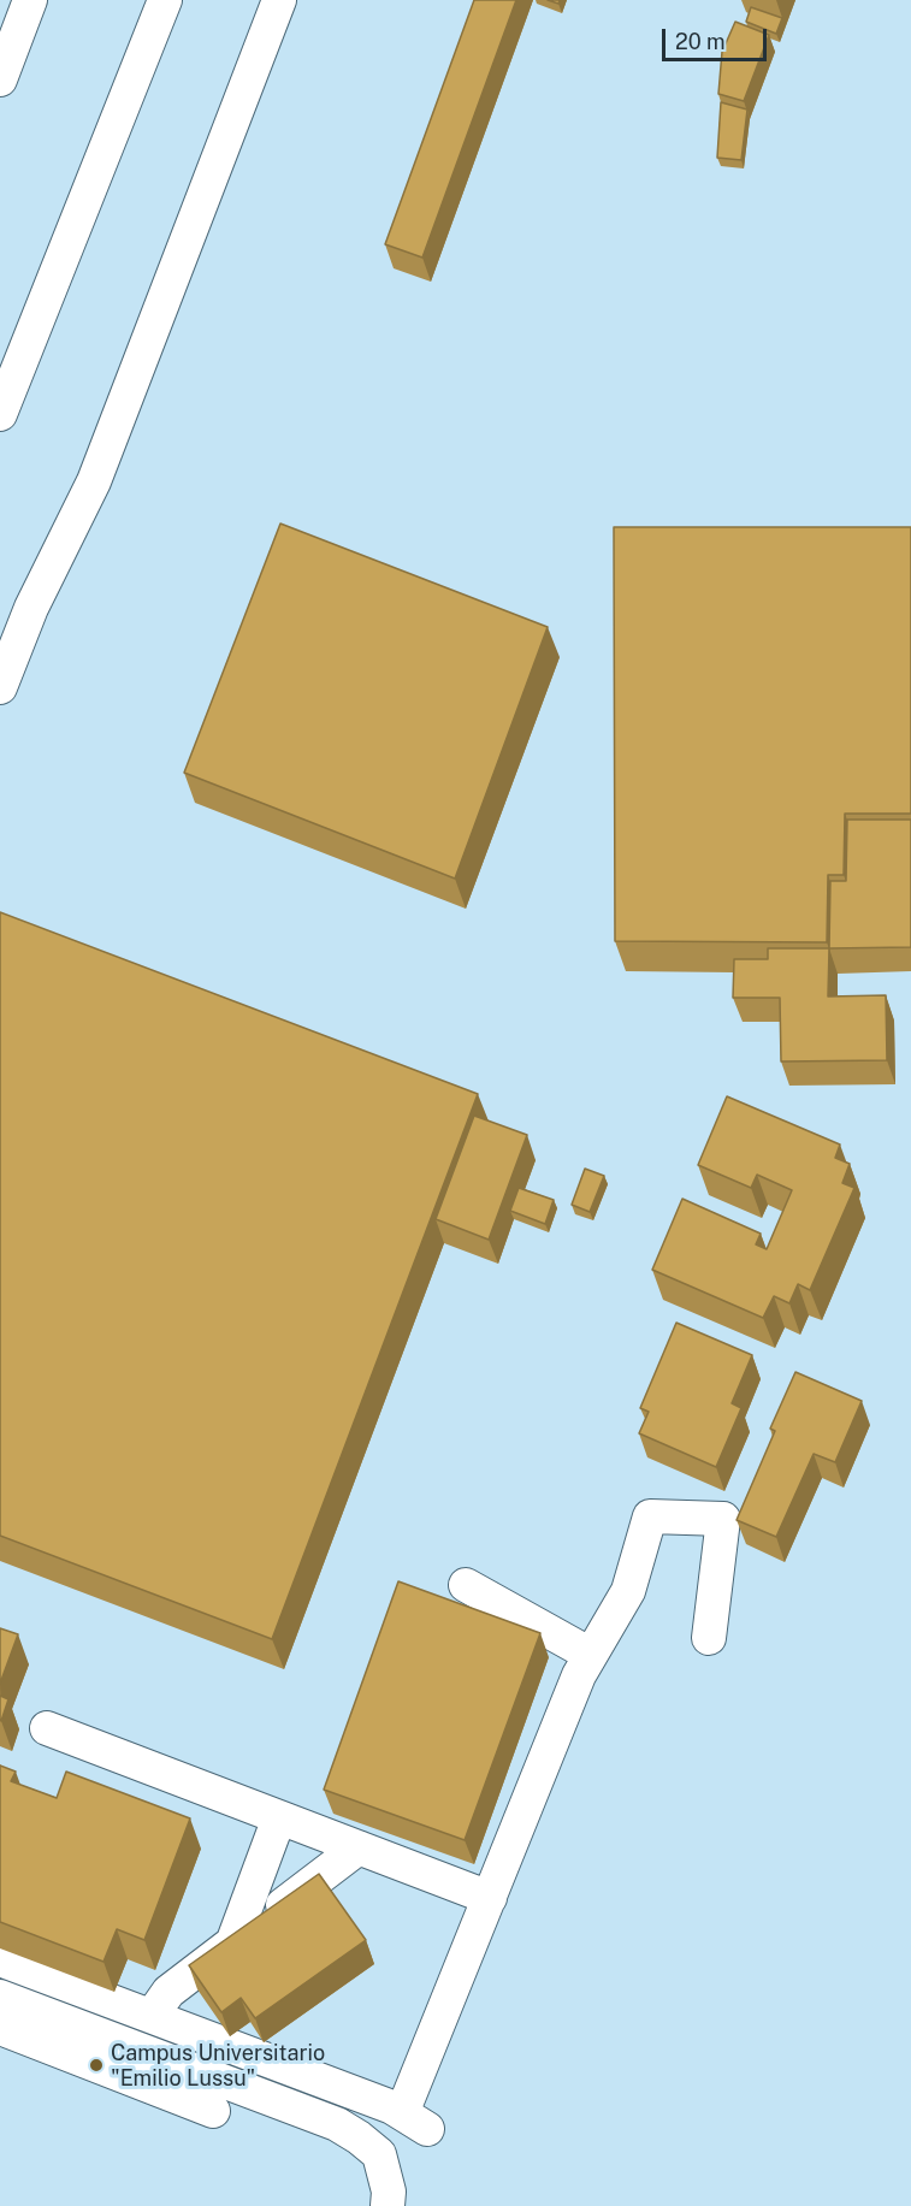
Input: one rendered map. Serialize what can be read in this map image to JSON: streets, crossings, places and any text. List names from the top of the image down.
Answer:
{
  "places": ["Campus Universitario \"Emilio Lussu\""],
  "scale_bar": "20 m"
}
